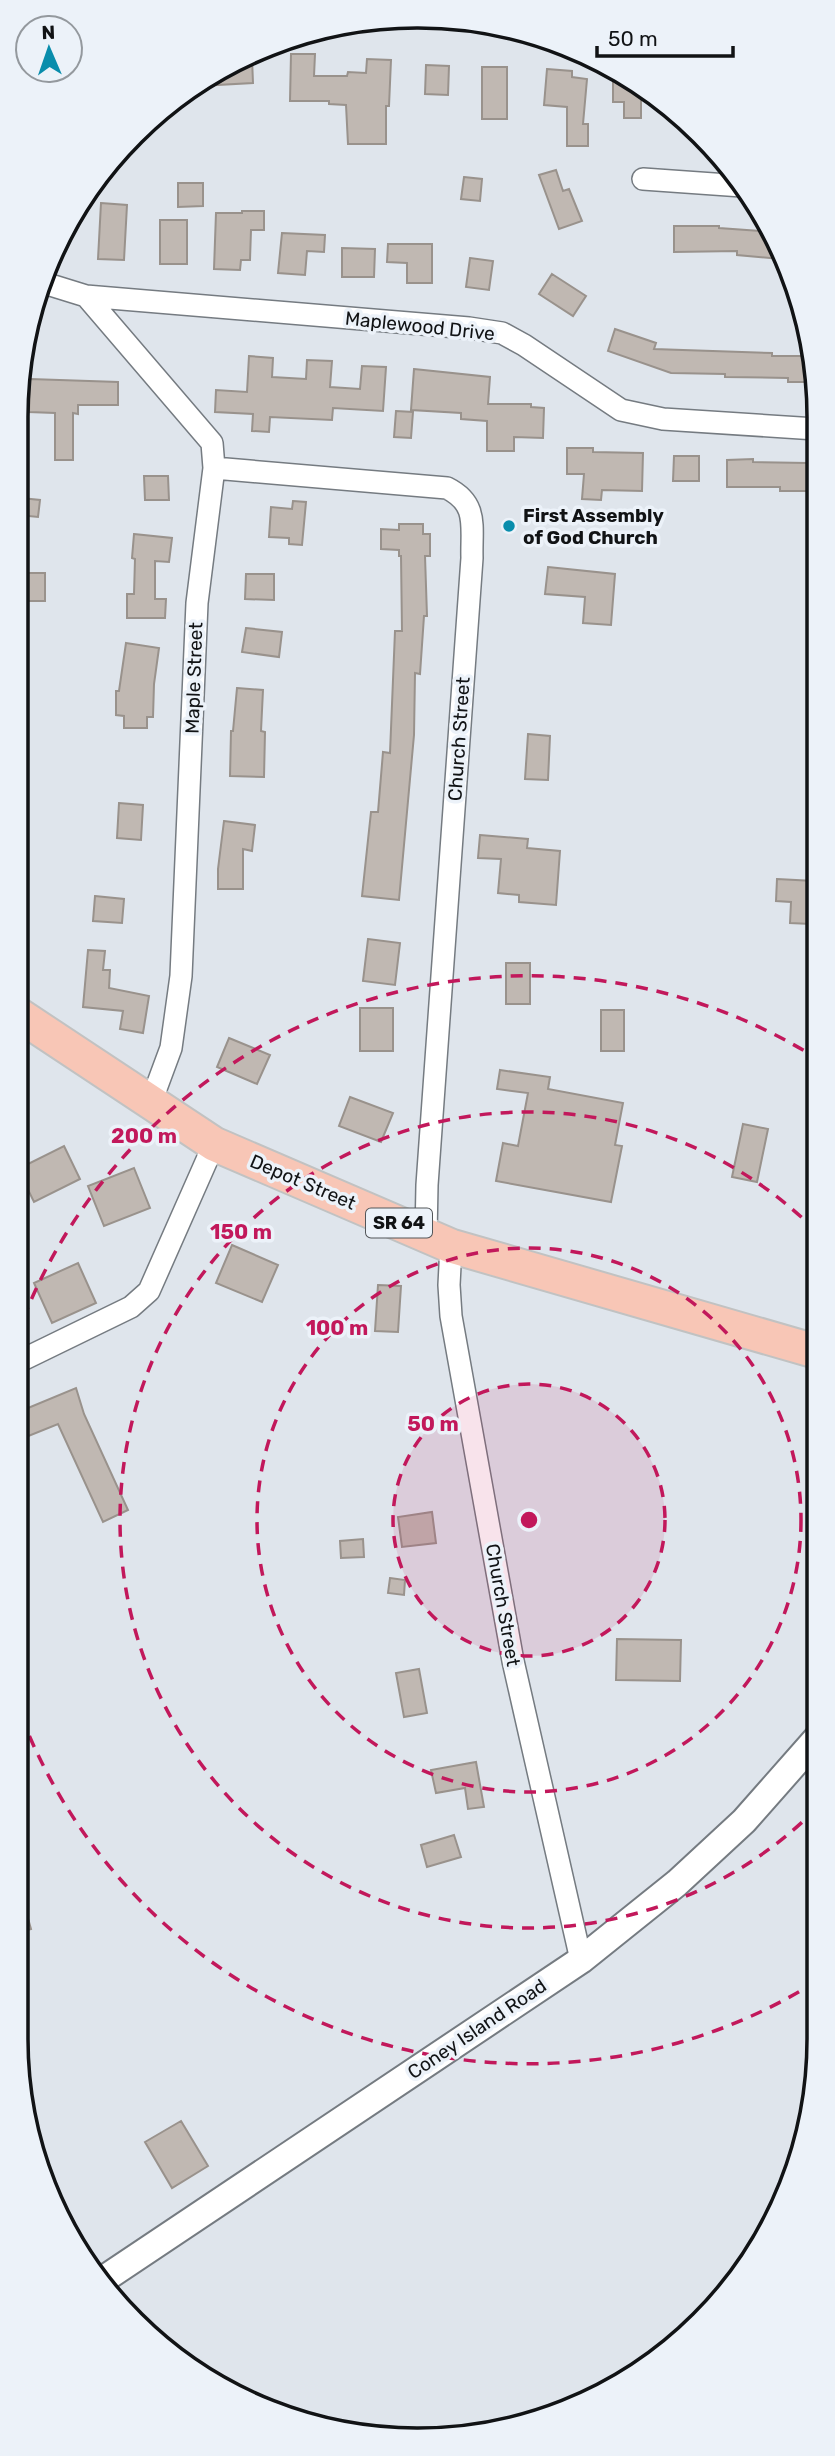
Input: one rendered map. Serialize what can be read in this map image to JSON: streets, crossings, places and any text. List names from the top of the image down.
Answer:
{
  "streets": {
    "main road": ["Depot Street", "SR 64"],
    "street": [
      "Maplewood Drive",
      "Maple Street",
      "Church Street",
      "Coney Island Road"
    ]
  },
  "crossings": [
    ["Maplewood Drive", "Maple Street"],
    ["Maple Street", "Church Street"],
    ["Maple Street", "Depot Street"],
    ["Church Street", "Depot Street"],
    ["Church Street", "Coney Island Road"]
  ],
  "places": ["First Assembly of God Church"],
  "scale_bar": "50 m",
  "north": "top",
  "rings": [
    "200 m",
    "150 m",
    "100 m",
    "50 m"
  ]
}
